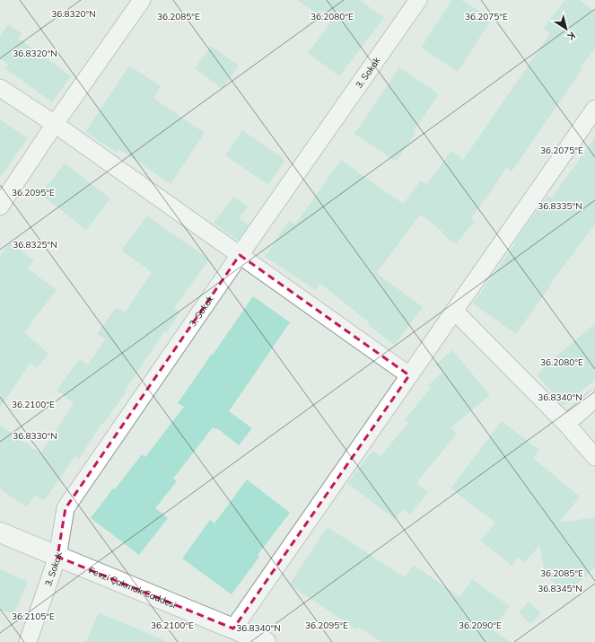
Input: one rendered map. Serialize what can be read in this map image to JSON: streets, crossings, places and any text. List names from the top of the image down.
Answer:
{
  "streets": {
    "street": ["3. Sokak", "Fevzi Çakmak Caddesi"]
  },
  "crossings": [
    ["3. Sokak", "Fevzi Çakmak Caddesi"]
  ],
  "north": "bottom right",
  "coordinates": [
    "36.8320°N",
    "36.2085°E",
    "36.2080°E",
    "36.2075°E",
    "36.2095°E",
    "36.8335°N",
    "36.8325°N",
    "36.8340°N",
    "36.2100°E",
    "36.8330°N",
    "36.8345°N",
    "36.2105°E",
    "36.2090°E"
  ]
}
